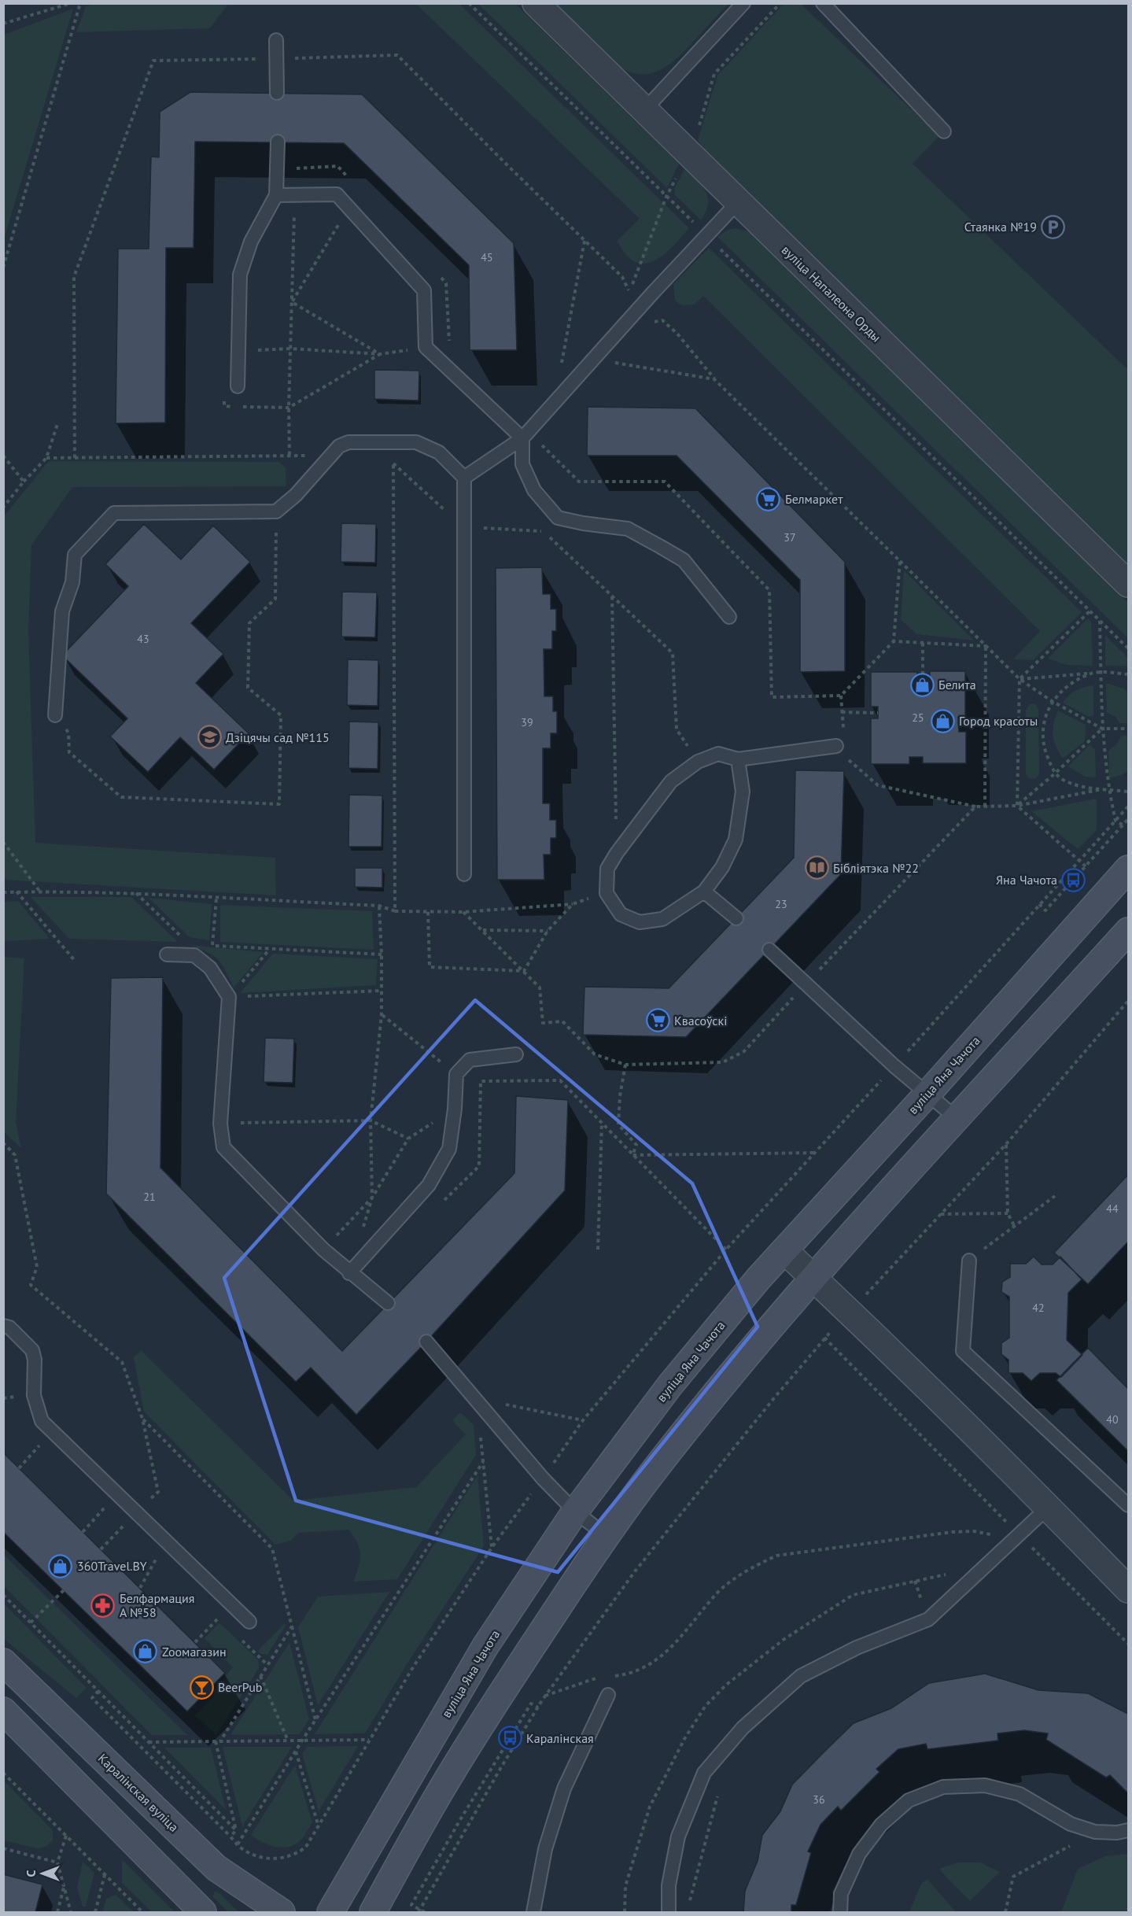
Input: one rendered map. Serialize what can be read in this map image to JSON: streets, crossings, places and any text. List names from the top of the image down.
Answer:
{
  "streets": {
    "main road": ["вуліца Яна Чачота", "Каралінская вуліца"],
    "street": ["вуліца Напалеона Орды"]
  },
  "places": {
    "parking": ["Стаянка №19"],
    "supermarket": ["Белмаркет", "Квасоўскі"],
    "shop": [
      "Белита",
      "Город красоты",
      "360Travel.BY",
      "Zooмагазин"
    ],
    "school or university": ["Дзіцячы сад №115"],
    "library": ["Бібліятэка №22"],
    "bus stop": ["Яна Чачота", "Каралінская"],
    "pharmacy": ["Белфармация А №58"],
    "bar": ["BeerPub"]
  },
  "house_numbers": [
    "45",
    "37",
    "43",
    "25",
    "39",
    "23",
    "21",
    "44",
    "42",
    "40",
    "36"
  ],
  "north": "left"
}
